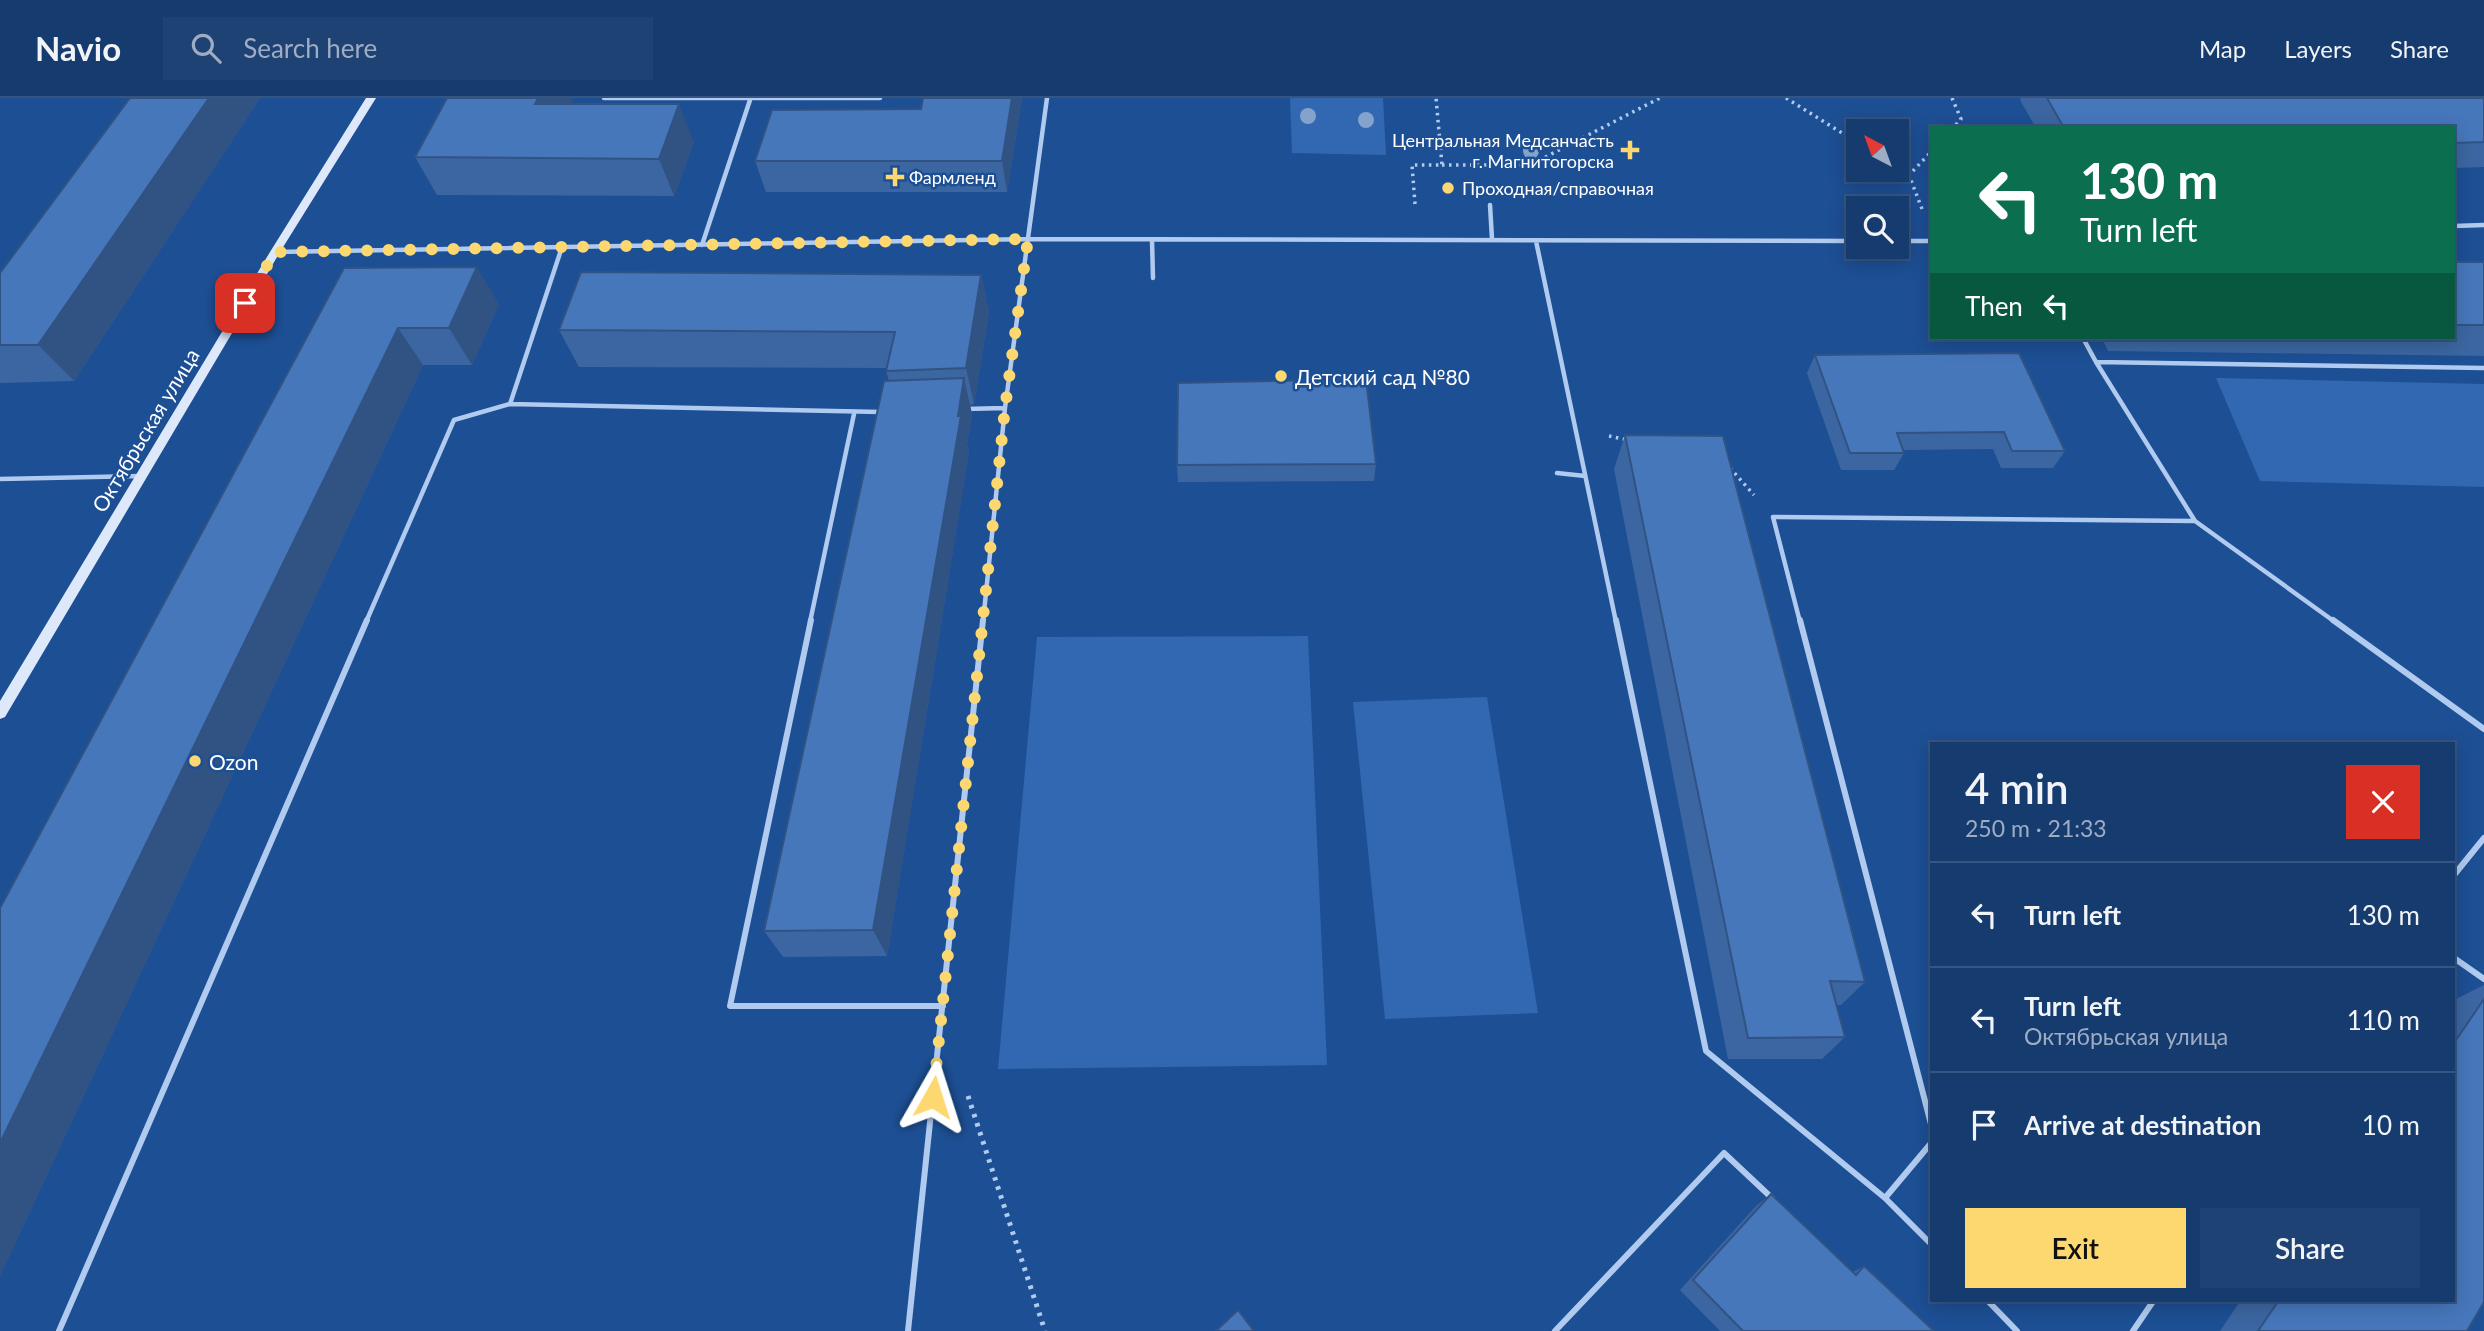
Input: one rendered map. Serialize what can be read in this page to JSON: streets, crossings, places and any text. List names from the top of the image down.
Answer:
{
  "streets": {
    "main road": ["Октябрьская улица"]
  },
  "places": {
    "health": ["Центральная Медсанчасть г. Магнитогорска", "Фармленд"],
    "other": ["Проходная/справочная", "Детский сад №80", "Ozon"]
  },
  "north": "top left",
  "page": {
    "header": "Navio",
    "search": "Search here",
    "nav": ["Map", "Layers", "Share"],
    "turn": ["130 m", "Turn left"],
    "then": "Then",
    "heading": ["4 min", "250 m · 21:33"],
    "list": [
      {
        "name": "Turn left",
        "value": "130 m"
      },
      {
        "name": "Turn left",
        "note": "Октябрьская улица",
        "value": "110 m"
      },
      {
        "name": "Arrive at destination",
        "value": "10 m"
      }
    ],
    "buttons": ["Exit", "Share"]
  }
}
